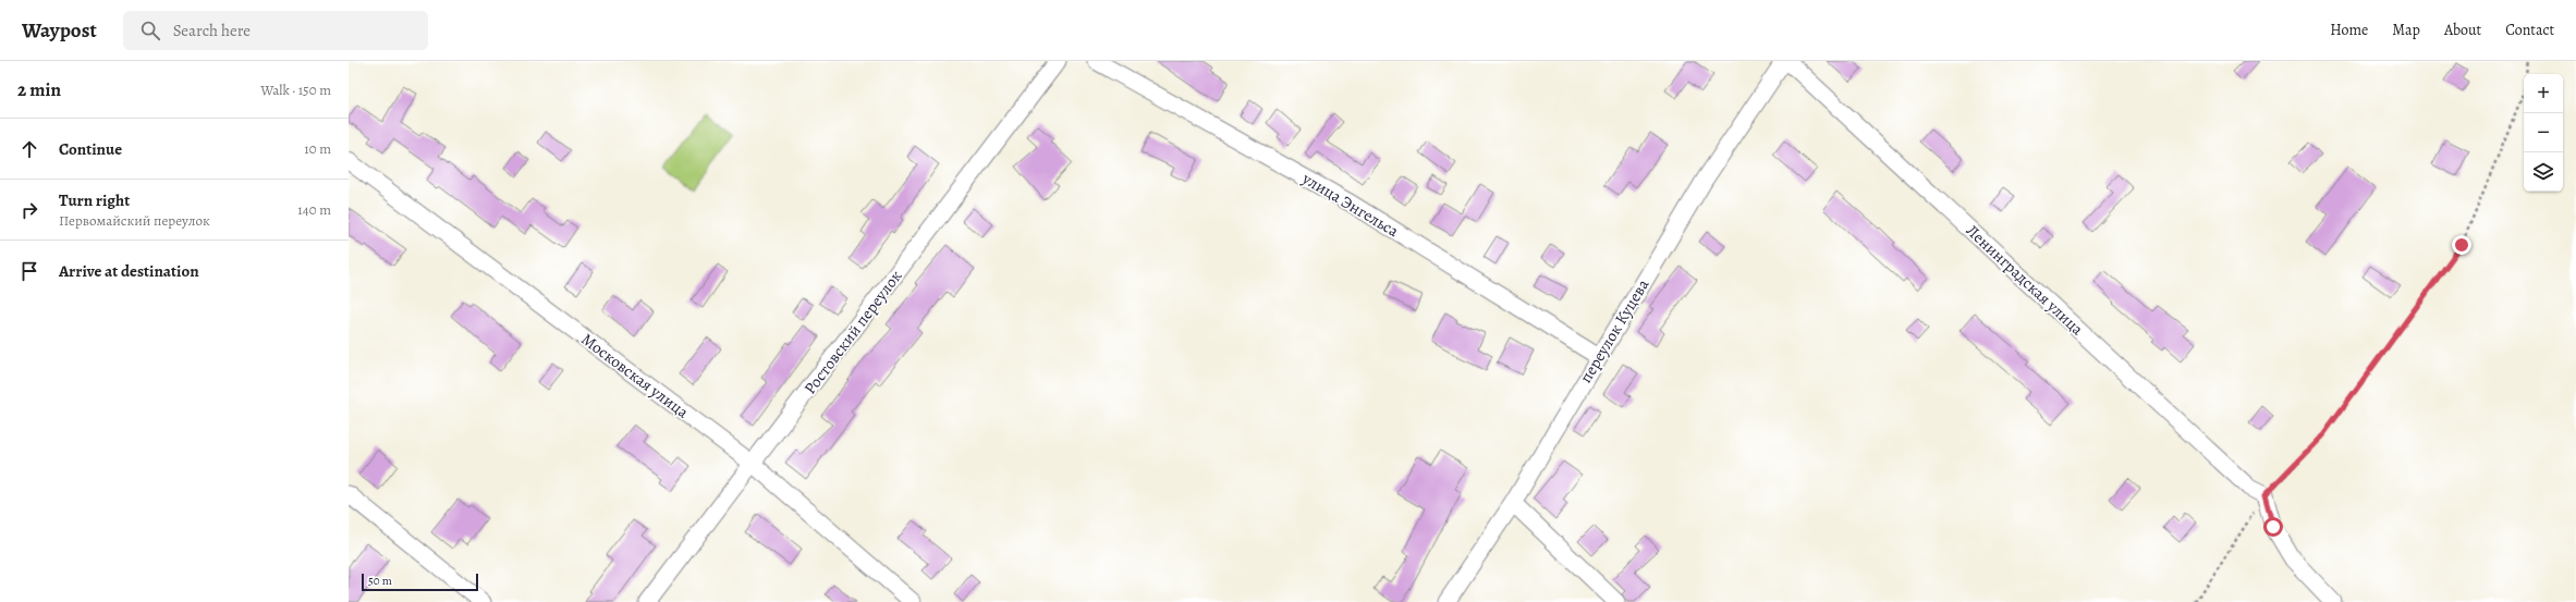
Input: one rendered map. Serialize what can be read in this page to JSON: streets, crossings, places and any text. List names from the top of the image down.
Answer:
{
  "streets": {
    "street": [
      "улица Энгельса",
      "Ленинградская улица",
      "переулок Куцева",
      "Ростовский переулок",
      "Московская улица"
    ]
  },
  "crossings": [
    ["улица Энгельса", "переулок Куцева"],
    ["Ростовский переулок", "Московская улица"]
  ],
  "scale_bar": "50 m",
  "page": {
    "header": "Waypost",
    "search": "Search here",
    "nav": [
      "Home",
      "Map",
      "About",
      "Contact"
    ],
    "heading": ["2 min", "Walk · 150 m"],
    "map_buttons": ["+", "−"],
    "list": [
      ["Continue", "10 m"],
      ["Turn right", "Первомайский переулок", "140 m"],
      "Arrive at destination"
    ],
    "scale": "50 m"
  }
}
